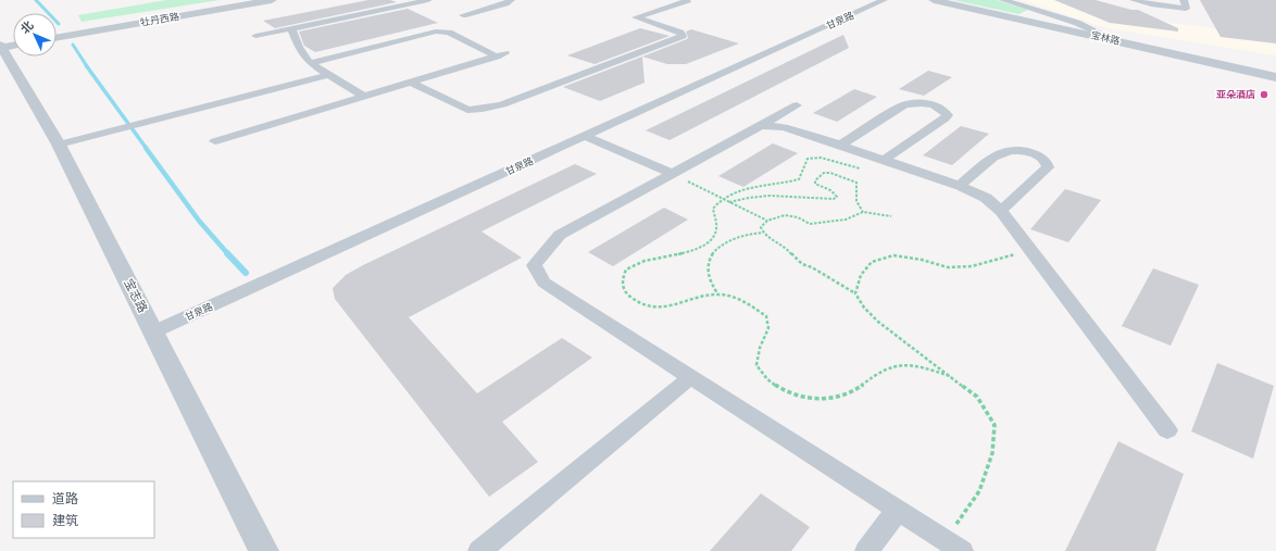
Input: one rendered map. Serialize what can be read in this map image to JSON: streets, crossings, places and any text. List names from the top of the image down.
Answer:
{
  "streets": {
    "street": [
      "牡丹西路",
      "甘泉路",
      "宝林路",
      "宝志路"
    ]
  },
  "crossings": [
    ["甘泉路", "宝志路"]
  ],
  "places": ["亚朵酒店"],
  "legend": ["道路", "建筑"],
  "north": "top left"
}
